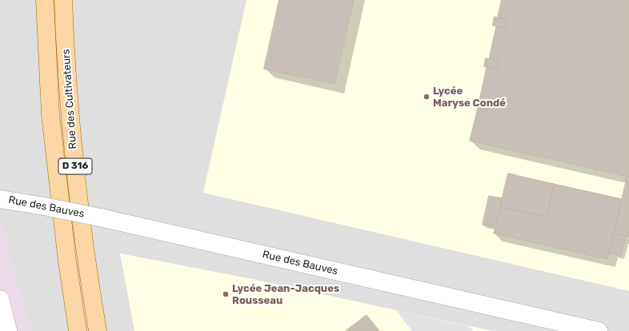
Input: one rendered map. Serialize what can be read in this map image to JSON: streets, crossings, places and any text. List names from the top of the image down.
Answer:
{
  "streets": {
    "main road": ["Rue des Cultivateurs", "D 316"],
    "street": ["Rue des Bauves"]
  },
  "places": ["Lycée Maryse Condé", "Lycée Jean-Jacques Rousseau"]
}
